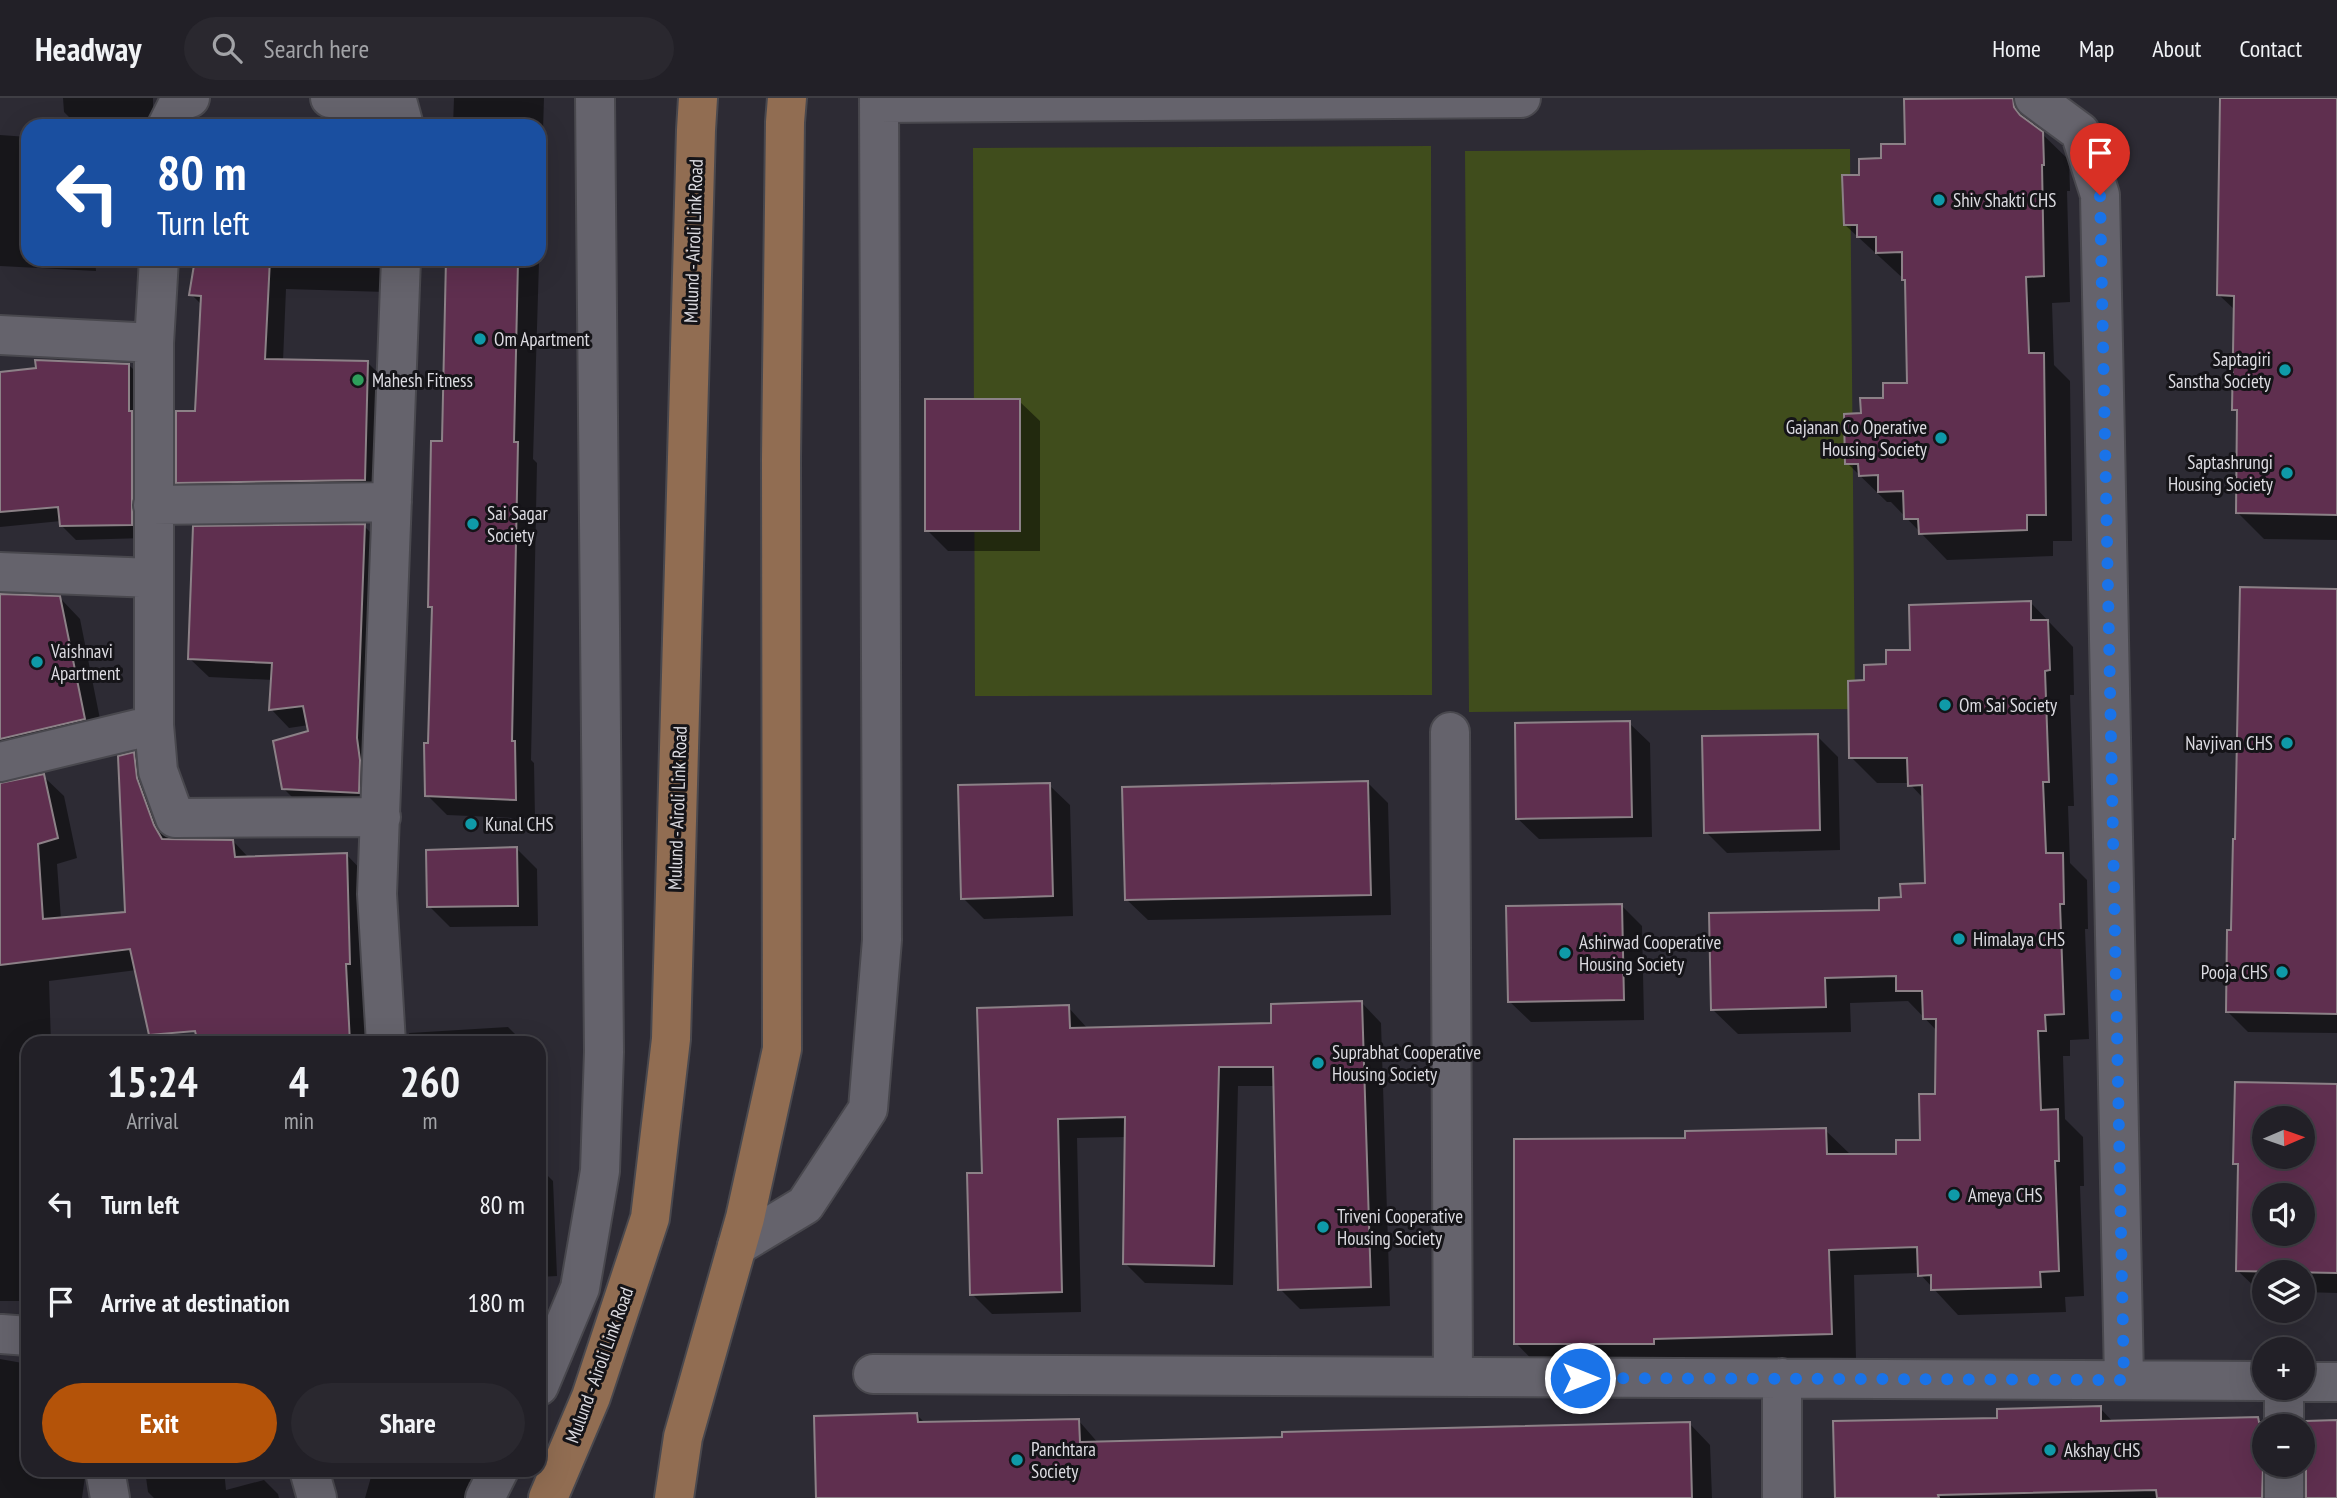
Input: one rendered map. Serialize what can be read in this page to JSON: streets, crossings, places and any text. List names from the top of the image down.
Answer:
{
  "streets": {
    "main road": ["Mulund - Airoli Link Road"]
  },
  "places": [
    "Shiv Shakti CHS",
    "Om Apartment",
    "Saptagiri Sanstha Society",
    "Mahesh Fitness",
    "Gajanan Co Operative Housing Society",
    "Saptashrungi Housing Society",
    "Sai Sagar Society",
    "Vaishnavi Apartment",
    "Om Sai Society",
    "Navjivan CHS",
    "Kunal CHS",
    "Himalaya CHS",
    "Ashirwad Cooperative Housing Society",
    "Pooja CHS",
    "Suprabhat Cooperative Housing Society",
    "Ameya CHS",
    "Triveni Cooperative Housing Society",
    "Akshay CHS",
    "Panchtara Society"
  ],
  "north": "right",
  "page": {
    "header": "Headway",
    "search": "Search here",
    "nav": [
      "Home",
      "Map",
      "About",
      "Contact"
    ],
    "turn": ["80 m", "Turn left"],
    "eta": [
      "15:24",
      "Arrival",
      "4",
      "min",
      "260",
      "m"
    ],
    "map_buttons": ["+", "−"],
    "list": [
      {
        "name": "Turn left",
        "value": "80 m"
      },
      {
        "name": "Arrive at destination",
        "value": "180 m"
      }
    ],
    "buttons": ["Exit", "Share"]
  }
}
